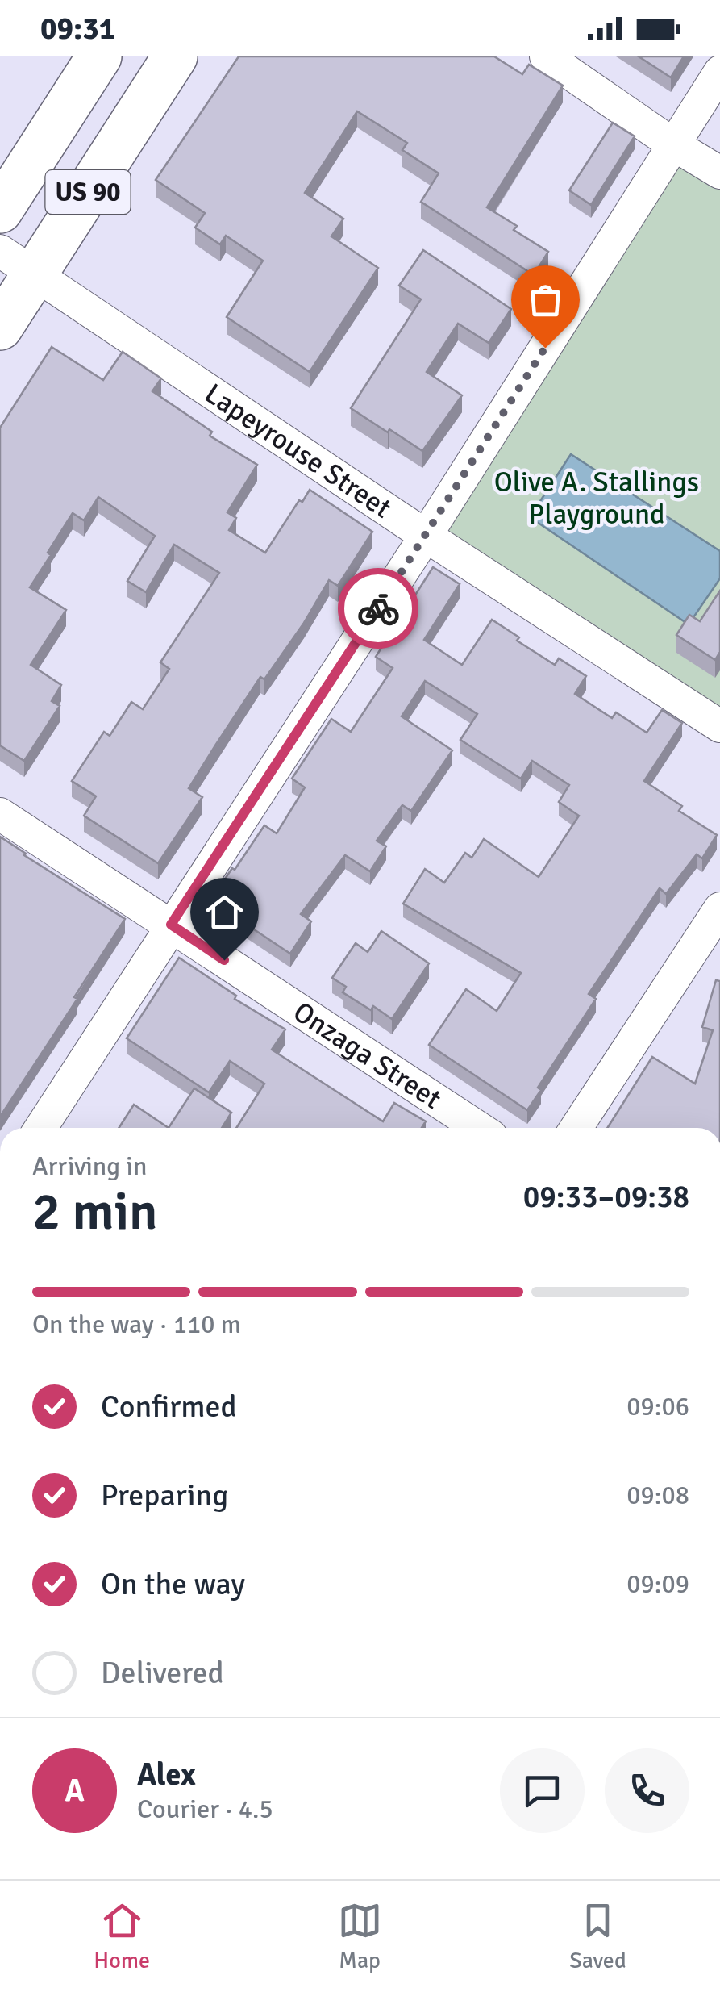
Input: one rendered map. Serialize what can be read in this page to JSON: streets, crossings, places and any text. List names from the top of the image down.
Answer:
{
  "streets": {
    "main road": ["US 90"],
    "street": ["Lapeyrouse Street", "Onzaga Street"]
  },
  "crossings": [
    ["US 90", "Lapeyrouse Street"]
  ],
  "parks": ["Olive A. Stallings Playground"],
  "page": {
    "status": "09:31",
    "heading": ["2 min", "Arriving in", "09:33–09:38"],
    "panel": ["Alex", "Courier · 4.5"],
    "bar": "On the way · 110 m",
    "list": [
      ["Confirmed", "09:06"],
      ["Preparing", "09:08"],
      ["On the way", "09:09"],
      "Delivered"
    ],
    "round": "A",
    "tabs": ["Home", "Map", "Saved"]
  }
}
